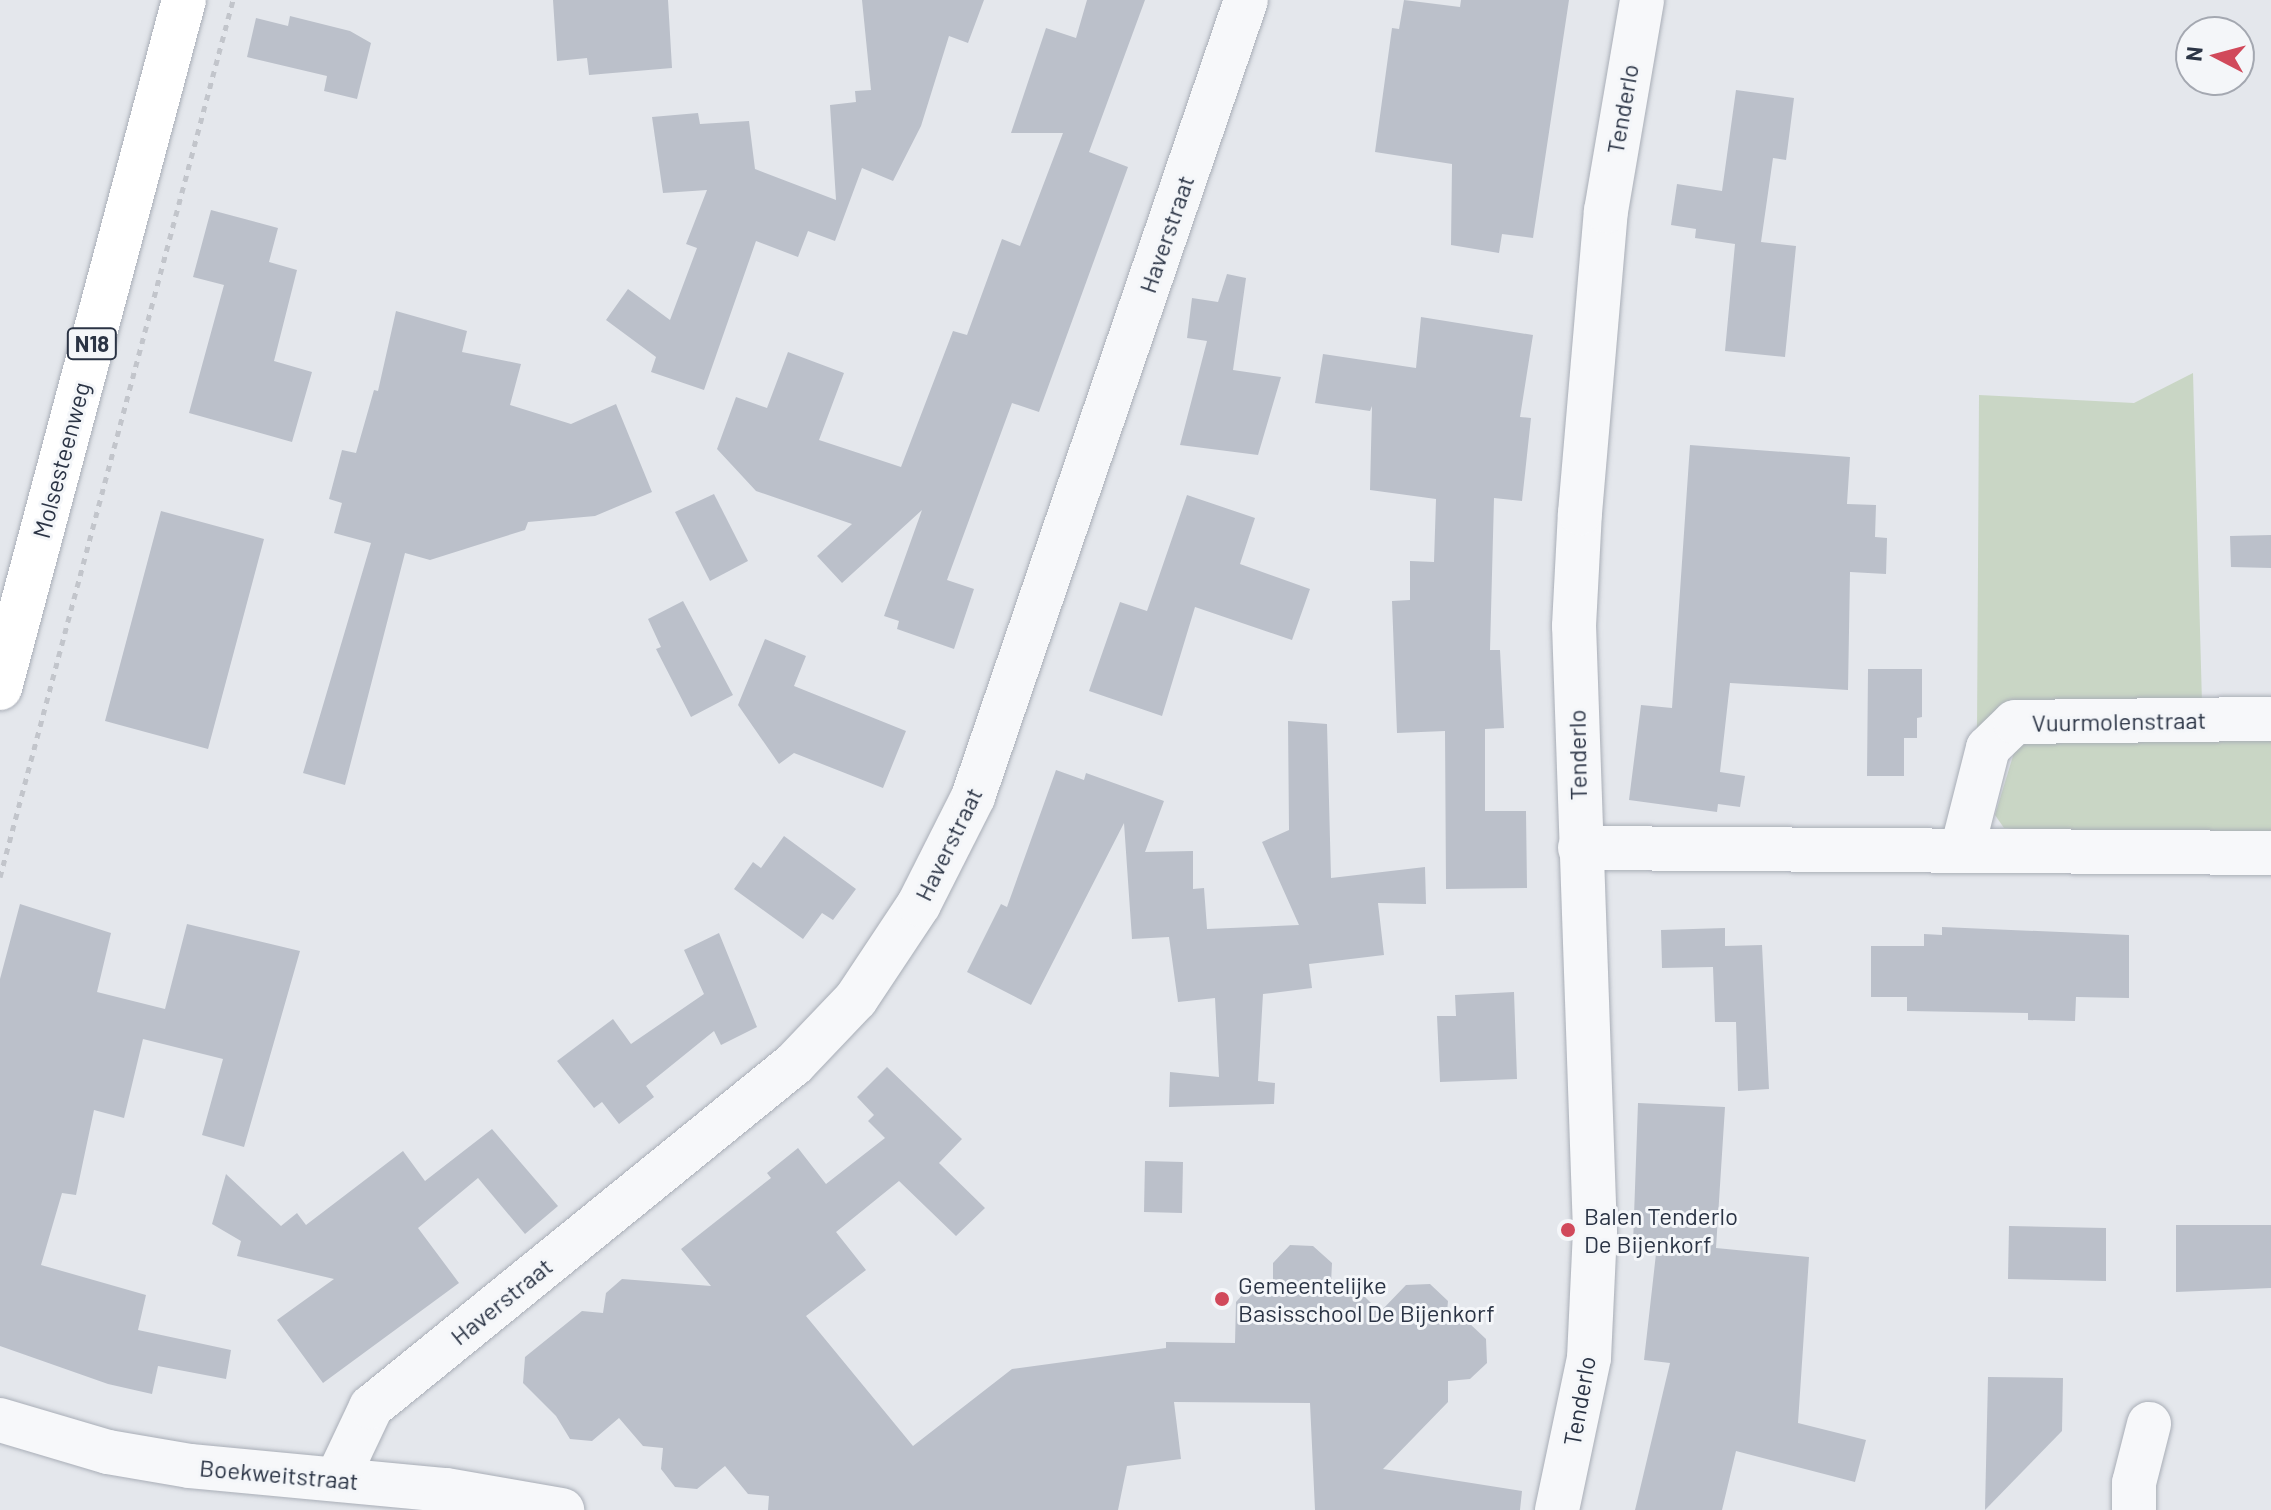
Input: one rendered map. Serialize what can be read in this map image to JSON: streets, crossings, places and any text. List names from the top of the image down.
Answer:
{
  "streets": {
    "main road": ["N18", "Molsesteenweg"],
    "street": [
      "Tenderlo",
      "Haverstraat",
      "Vuurmolenstraat",
      "Boekweitstraat"
    ]
  },
  "crossings": [
    ["Haverstraat", "Boekweitstraat"]
  ],
  "places": ["Balen Tenderlo De Bijenkorf", "Gemeentelijke Basisschool De Bijenkorf"],
  "north": "left"
}
